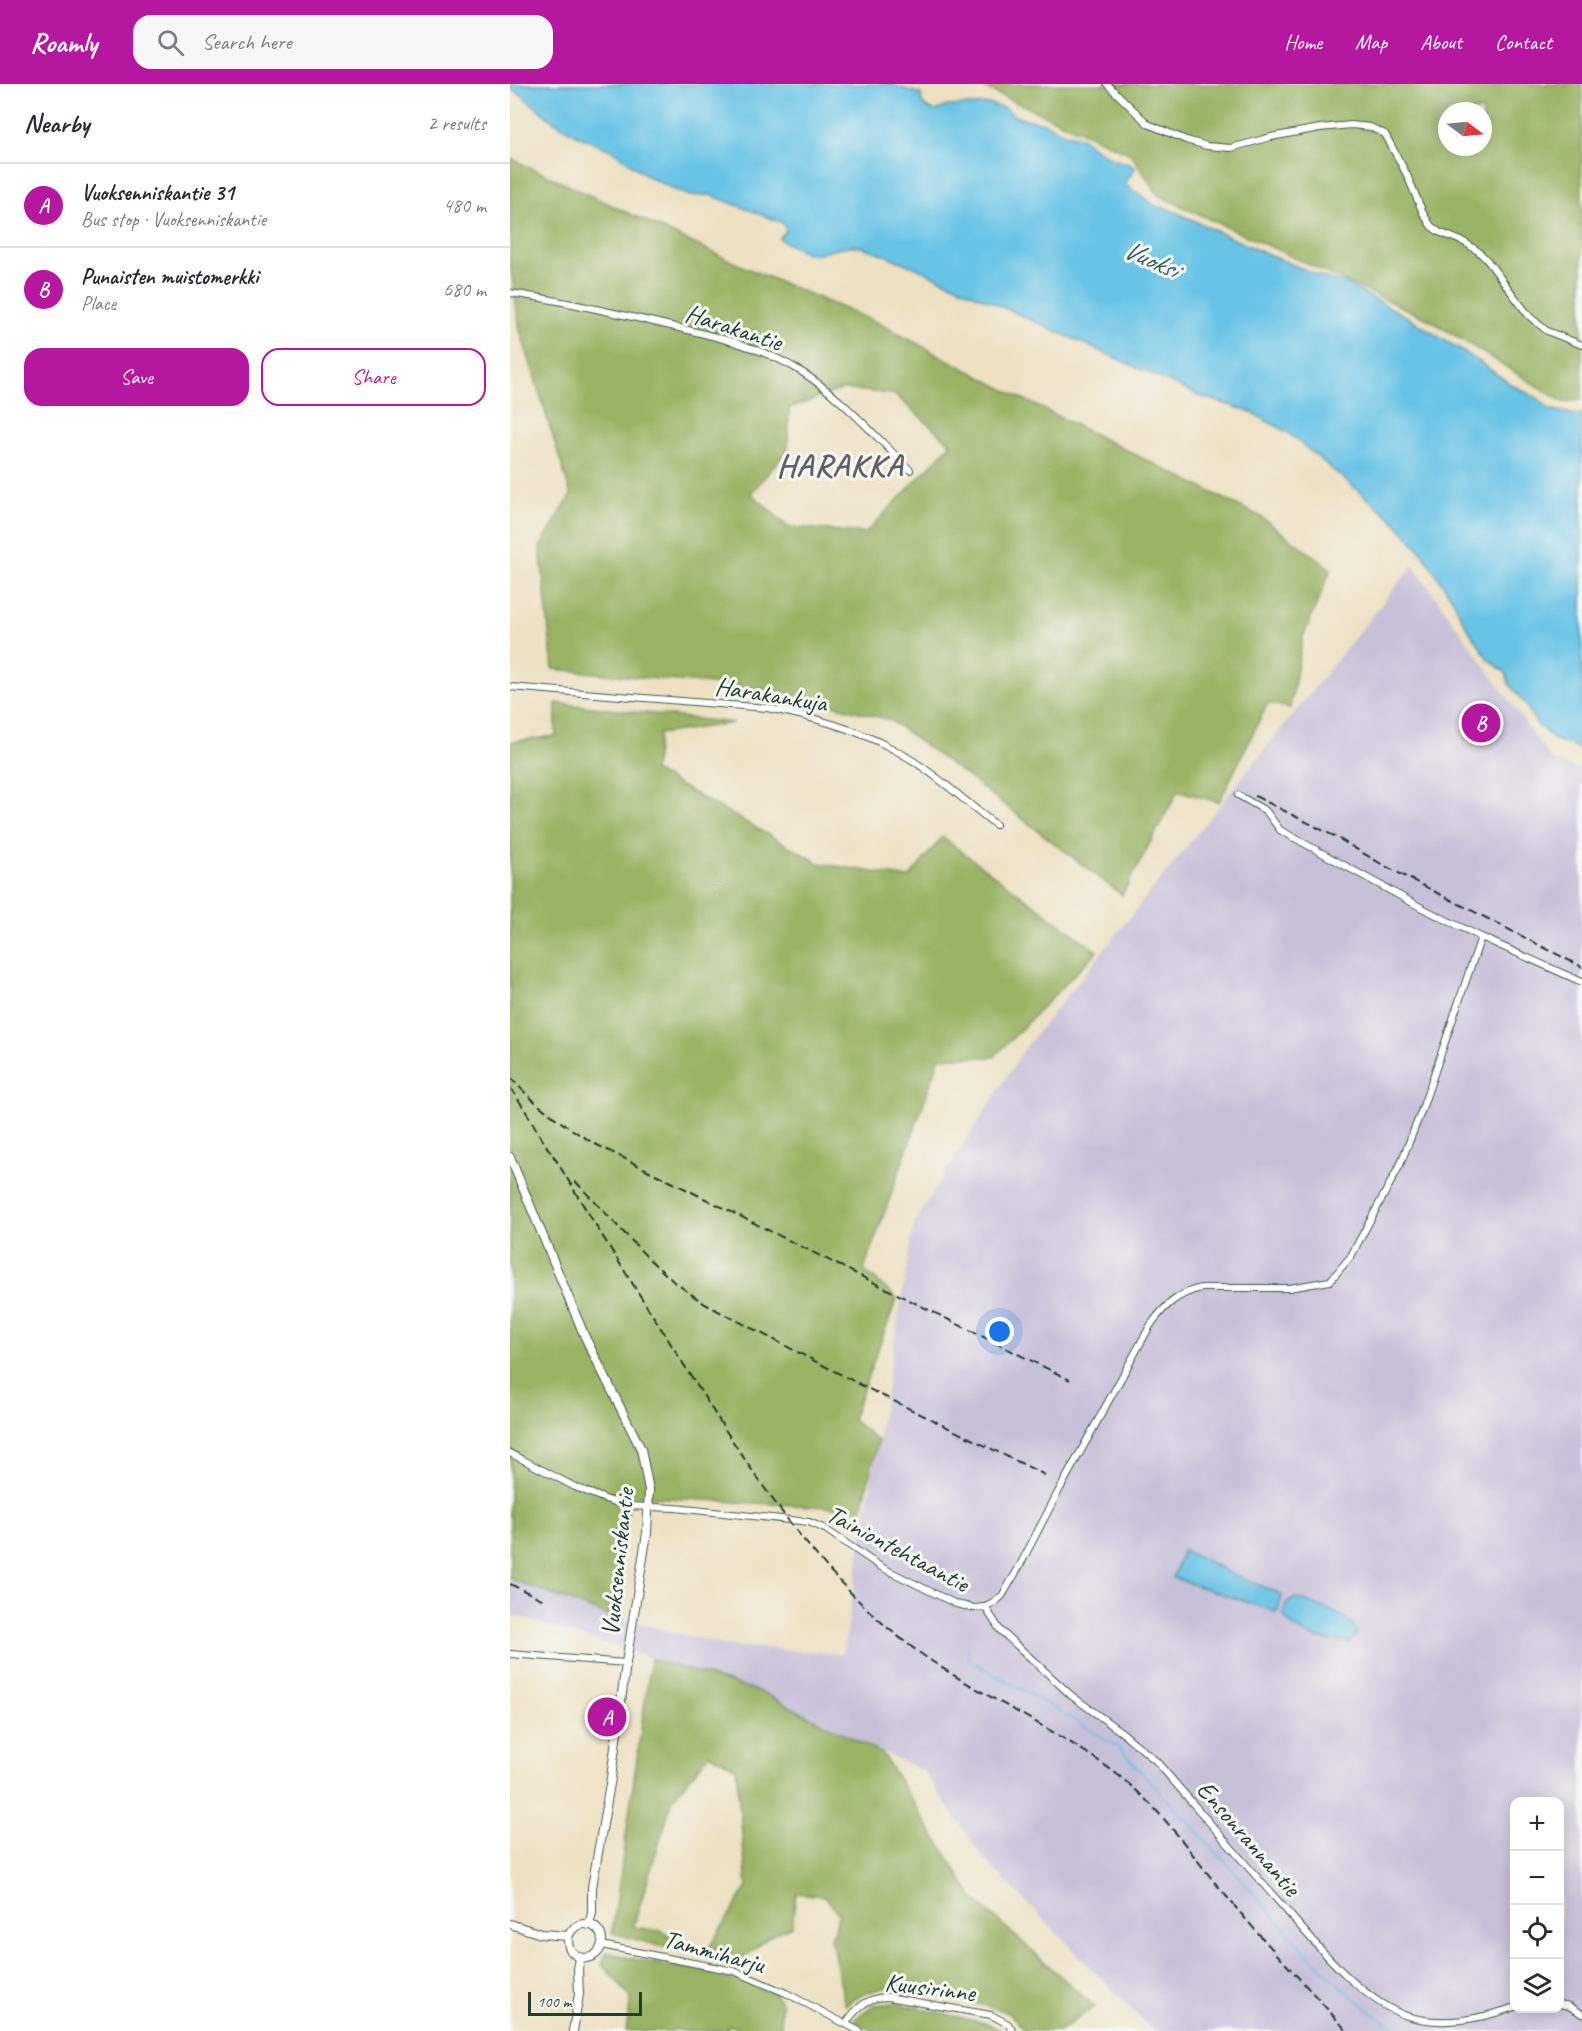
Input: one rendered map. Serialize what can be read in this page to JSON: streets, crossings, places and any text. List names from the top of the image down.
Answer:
{
  "streets": {
    "street": [
      "Harakantie",
      "Harakankuja",
      "Tainiontehtaantie",
      "Vuoksenniskantie",
      "Ensonrannantie",
      "Tammiharju",
      "Kuusirinne"
    ]
  },
  "crossings": [
    ["Tainiontehtaantie", "Vuoksenniskantie"],
    ["Tainiontehtaantie", "Ensonrannantie"],
    ["Vuoksenniskantie", "Tammiharju"],
    ["Tammiharju", "Kuusirinne"]
  ],
  "districts": ["HARAKKA"],
  "water": ["Vuoksi"],
  "scale_bar": "100 m",
  "north": "right",
  "page": {
    "header": "Roamly",
    "search": "Search here",
    "nav": [
      "Home",
      "Map",
      "About",
      "Contact"
    ],
    "heading": ["Nearby", "2 results"],
    "list": [
      {
        "mark": "A",
        "name": "Vuoksenniskantie 31",
        "note": "Bus stop · Vuoksenniskantie",
        "value": "480 m"
      },
      {
        "mark": "B",
        "name": "Punaisten muistomerkki",
        "note": "Place",
        "value": "680 m"
      }
    ],
    "buttons": ["Save", "Share"],
    "pins": ["B", "A"],
    "map_buttons": ["+", "−"],
    "scale": "100 m"
  }
}
